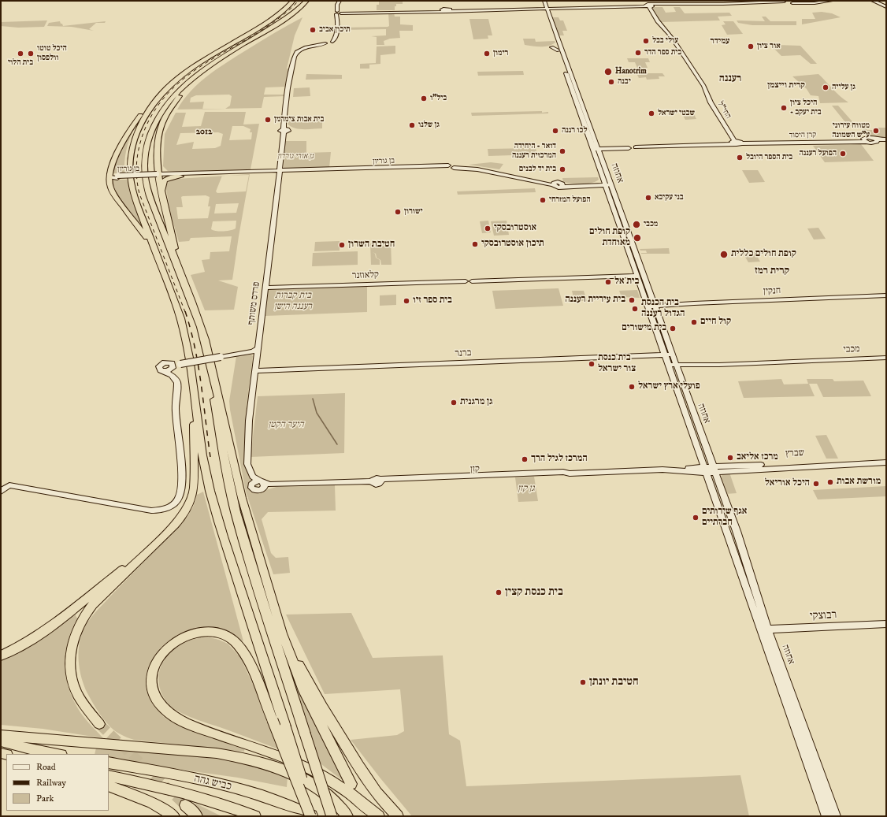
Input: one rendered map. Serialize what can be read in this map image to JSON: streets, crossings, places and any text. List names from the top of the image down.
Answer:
{
  "streets": {
    "highway": ["כביש גהה"],
    "street": [
      "החי\"ל",
      "קרן היסוד",
      "בן גוריון",
      "אחוזה",
      "קלאוזנר",
      "חנקין",
      "פרדס משותף",
      "מכבי",
      "ברנר",
      "שברץ",
      "קזן",
      "רבוצקי"
    ]
  },
  "crossings": [
    ["החי\"ל", "קרן היסוד"],
    ["בן גוריון", "פרדס משותף"],
    ["אחוזה", "קלאוזנר"],
    ["אחוזה", "חנקין"],
    ["אחוזה", "מכבי"],
    ["אחוזה", "ברנר"],
    ["אחוזה", "שברץ"],
    ["אחוזה", "קזן"],
    ["אחוזה", "רבוצקי"],
    ["קלאוזנר", "פרדס משותף"],
    ["פרדס משותף", "ברנר"],
    ["פרדס משותף", "קזן"],
    ["שברץ", "קזן"]
  ],
  "districts": [
    "עמידר",
    "רעננה",
    "קרית וייצמן",
    "2012",
    "קרית רמז"
  ],
  "parks": [
    "גן אורי גורדון",
    "בית קברות רעננה הישן",
    "היער הקטן",
    "גן קזן"
  ],
  "places": [
    "תיכון אביב",
    "עולי בבל",
    "אור ציון",
    "בית ספר הדר",
    "בית הלוי",
    "היכל טוטו וולפסון",
    "רימון",
    "Hanotrim",
    "יבנה",
    "גן עלייה",
    "ביל\"ו",
    "היכל ציון - בית יעקב",
    "שבטי ישראל",
    "בית אבות צימרמן",
    "גן שלנו",
    "לכו רננה",
    "מטווח עירוני ע\"ש השמונה",
    "דואר - היחידה המרכזית רעננה",
    "הפועל רעננה",
    "בית הספר היובל",
    "בית יד לבנים",
    "בני עקיבא",
    "הפועל המזרחי",
    "ישורון",
    "מכבי",
    "אוסטרובסקי",
    "קופת חולים מאוחדת",
    "תיכון אוסטרובסקי",
    "חטיבת השרון",
    "קופת חולים כללית",
    "בית אל",
    "בית עיריית רעננה",
    "בית ספר זיו",
    "בית הכנסת הגדול רעננה",
    "קול חיים",
    "בית מישורים",
    "בית כנסת צור ישראל",
    "פועלי ארץ ישראל",
    "גן מרגנית",
    "מרכז אליאב",
    "המרכז לגיל הרך",
    "מורשת אבות",
    "היכל אוריאל",
    "אגף שירותים חברתיים",
    "בית כנסת קצין",
    "חטיבת יונתן"
  ],
  "legend": ["Road", "Railway", "Park"]
}
